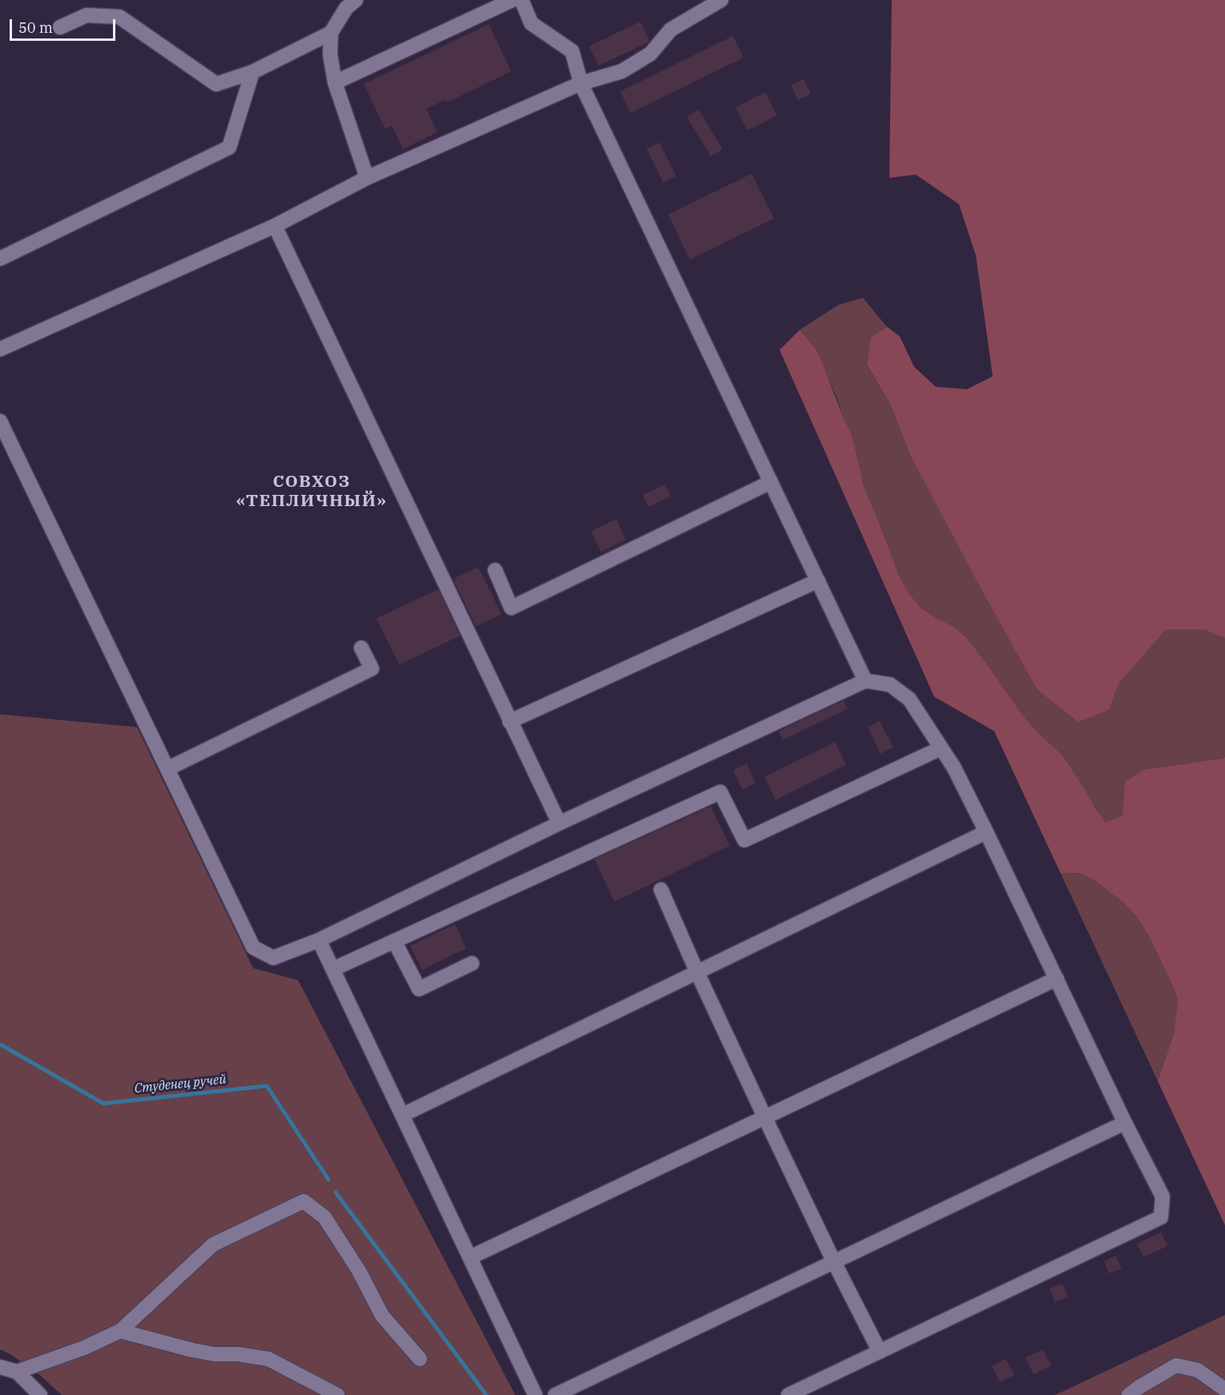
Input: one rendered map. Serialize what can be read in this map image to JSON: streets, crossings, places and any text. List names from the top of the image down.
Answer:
{
  "districts": ["СОВХОЗ «ТЕПЛИЧНЫЙ»"],
  "water": ["Студенец ручей"],
  "scale_bar": "50 m"
}
